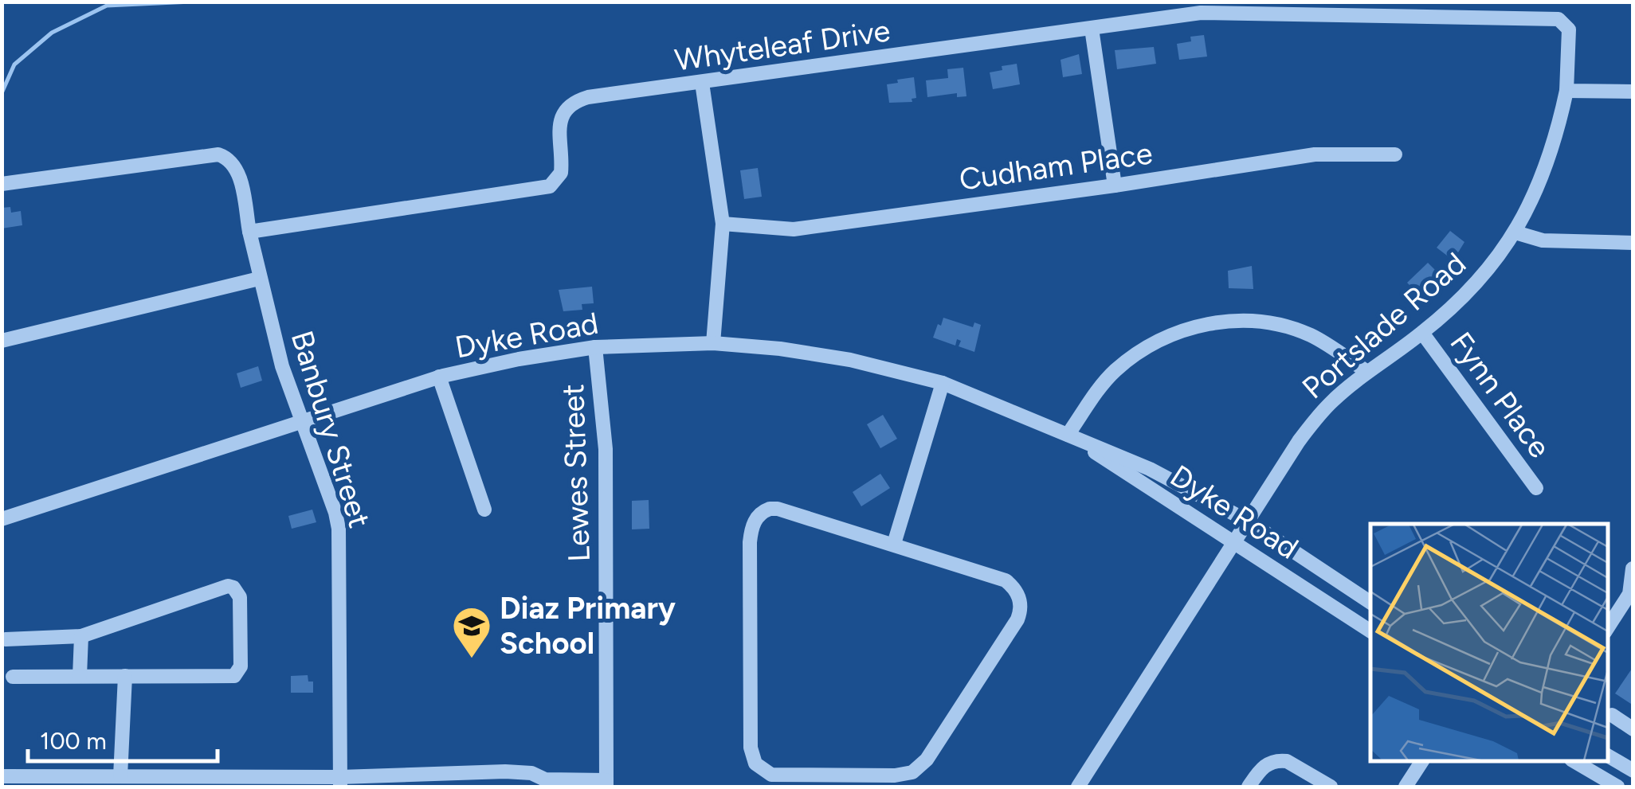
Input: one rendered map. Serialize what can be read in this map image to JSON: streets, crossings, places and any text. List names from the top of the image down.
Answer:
{
  "streets": {
    "street": [
      "Whyteleaf Drive",
      "Cudham Place",
      "Portslade Road",
      "Dyke Road",
      "Fynn Place",
      "Banbury Street",
      "Lewes Street"
    ]
  },
  "crossings": [
    ["Whyteleaf Drive", "Portslade Road"],
    ["Whyteleaf Drive", "Banbury Street"],
    ["Portslade Road", "Dyke Road"],
    ["Portslade Road", "Fynn Place"],
    ["Dyke Road", "Banbury Street"],
    ["Dyke Road", "Lewes Street"]
  ],
  "places": {
    "school or university": ["Diaz Primary School"]
  },
  "scale_bar": "100 m"
}
